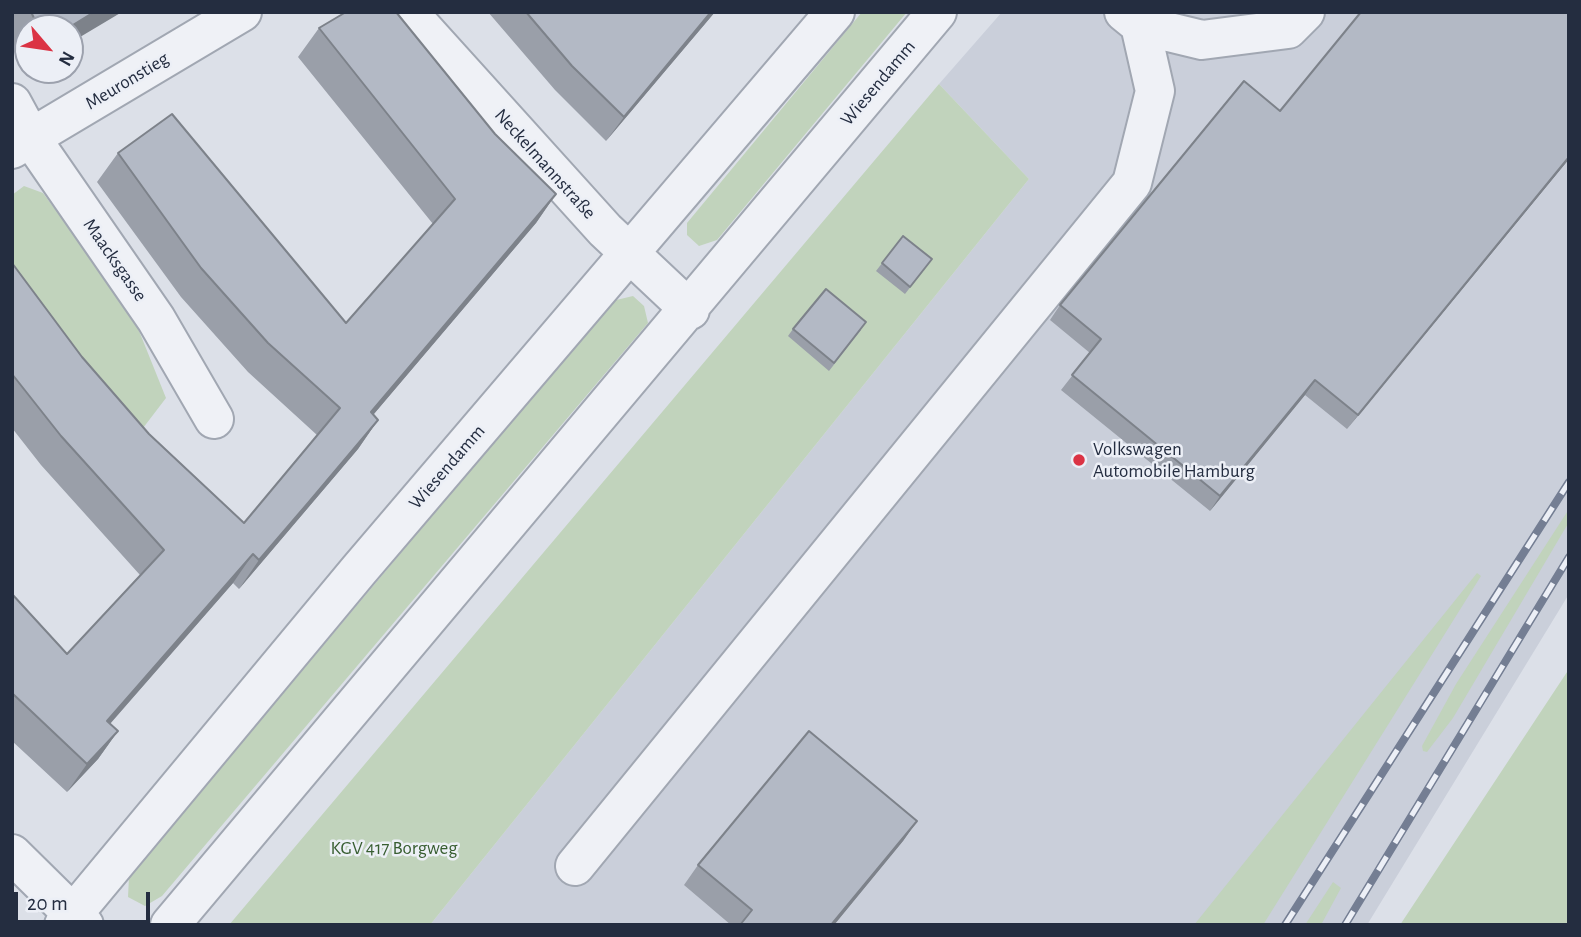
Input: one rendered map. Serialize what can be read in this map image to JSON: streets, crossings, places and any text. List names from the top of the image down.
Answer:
{
  "streets": {
    "street": [
      "Meuronstieg",
      "Wiesendamm",
      "Neckelmannstraße",
      "Maacksgasse"
    ]
  },
  "crossings": [
    ["Meuronstieg", "Maacksgasse"],
    ["Wiesendamm", "Neckelmannstraße"]
  ],
  "parks": ["KGV 417 Borgweg"],
  "places": ["Volkswagen Automobile Hamburg"],
  "scale_bar": "20 m",
  "north": "bottom right"
}
